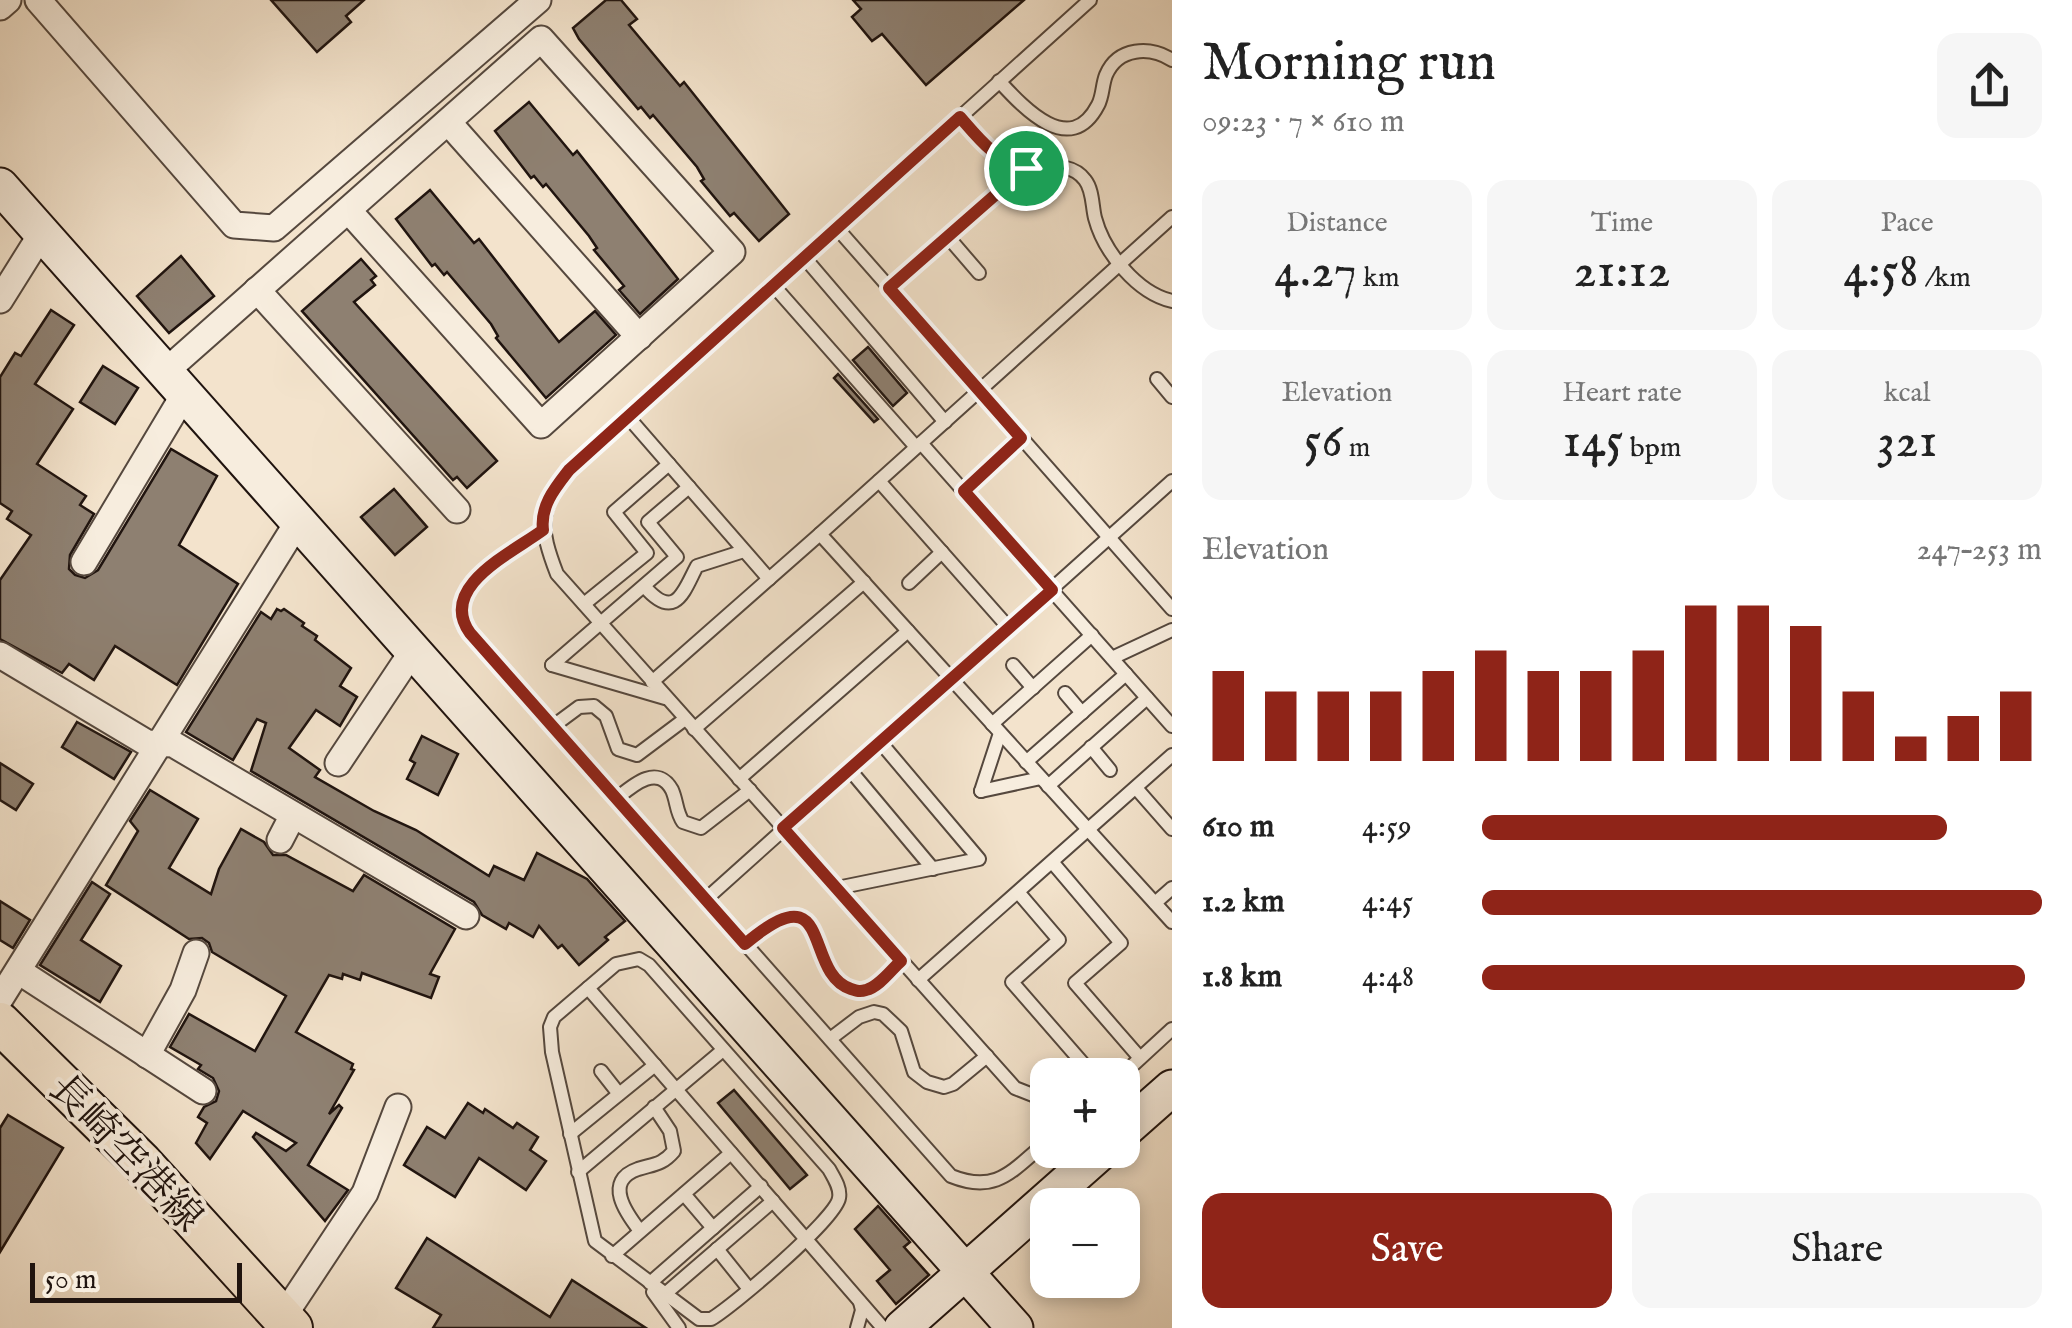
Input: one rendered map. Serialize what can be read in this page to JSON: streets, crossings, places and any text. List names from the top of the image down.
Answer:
{
  "streets": {
    "main road": ["長崎空港線"]
  },
  "scale_bar": "50 m",
  "page": {
    "heading": ["Morning run", "09:23 · 7 × 610 m"],
    "stats": [
      ["Distance", "4.27 km"],
      ["Time", "21:12"],
      ["Pace", "4:58 /km"],
      ["Elevation", "56 m"],
      ["Heart rate", "145 bpm"],
      ["kcal", "321"]
    ],
    "chart": ["Elevation", "247–253 m"],
    "list": [
      {
        "name": "610 m",
        "note": "4:59"
      },
      {
        "name": "1.2 km",
        "note": "4:45"
      },
      {
        "name": "1.8 km",
        "note": "4:48"
      }
    ],
    "map_buttons": ["+", "−"],
    "buttons": ["Save", "Share"],
    "scale": "50 m"
  }
}
